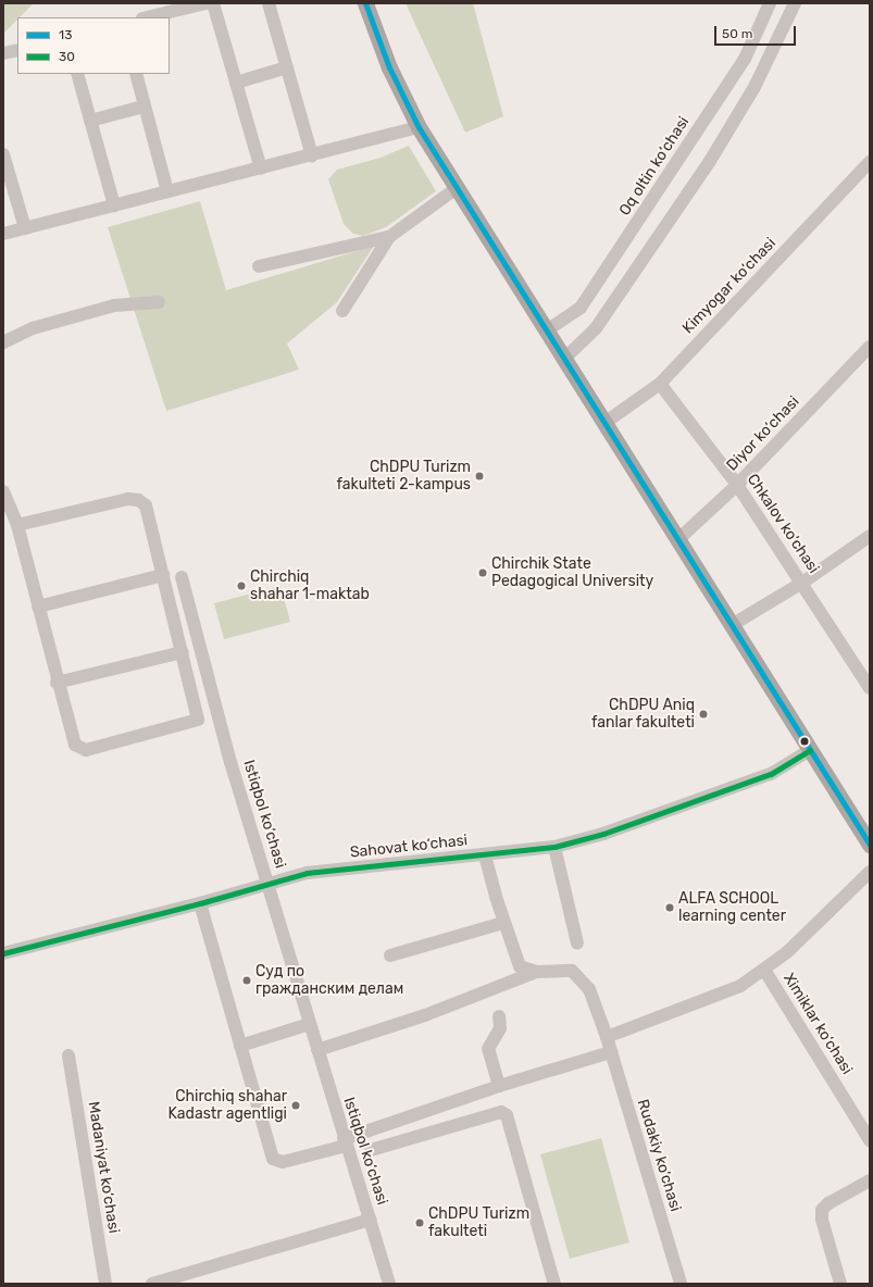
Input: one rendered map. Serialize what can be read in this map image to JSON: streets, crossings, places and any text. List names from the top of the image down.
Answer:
{
  "streets": {
    "street": [
      "Oq oltin ko‘chasi",
      "Kimyogar ko‘chasi",
      "Diyor ko‘chasi",
      "Chkalov ko‘chasi",
      "Istiqbol ko‘chasi",
      "Sahovat ko‘chasi",
      "Ximiklar ko‘chasi",
      "Rudakiy ko‘chasi",
      "Madaniyat ko‘chasi"
    ]
  },
  "crossings": [
    ["Kimyogar ko‘chasi", "Chkalov ko‘chasi"],
    ["Diyor ko‘chasi", "Chkalov ko‘chasi"],
    ["Istiqbol ko‘chasi", "Sahovat ko‘chasi"]
  ],
  "places": [
    "ChDPU Turizm fakulteti 2-kampus",
    "Chirchik State Pedagogical University",
    "Chirchiq shahar 1-maktab",
    "ChDPU Aniq fanlar fakulteti",
    "ALFA SCHOOL learning center",
    "Суд по гражданским делам",
    "Chirchiq shahar Kadastr agentligi",
    "ChDPU Turizm fakulteti"
  ],
  "lines": ["transit line 13", "transit line 30"],
  "legend": ["13", "30"],
  "scale_bar": "50 m"
}
